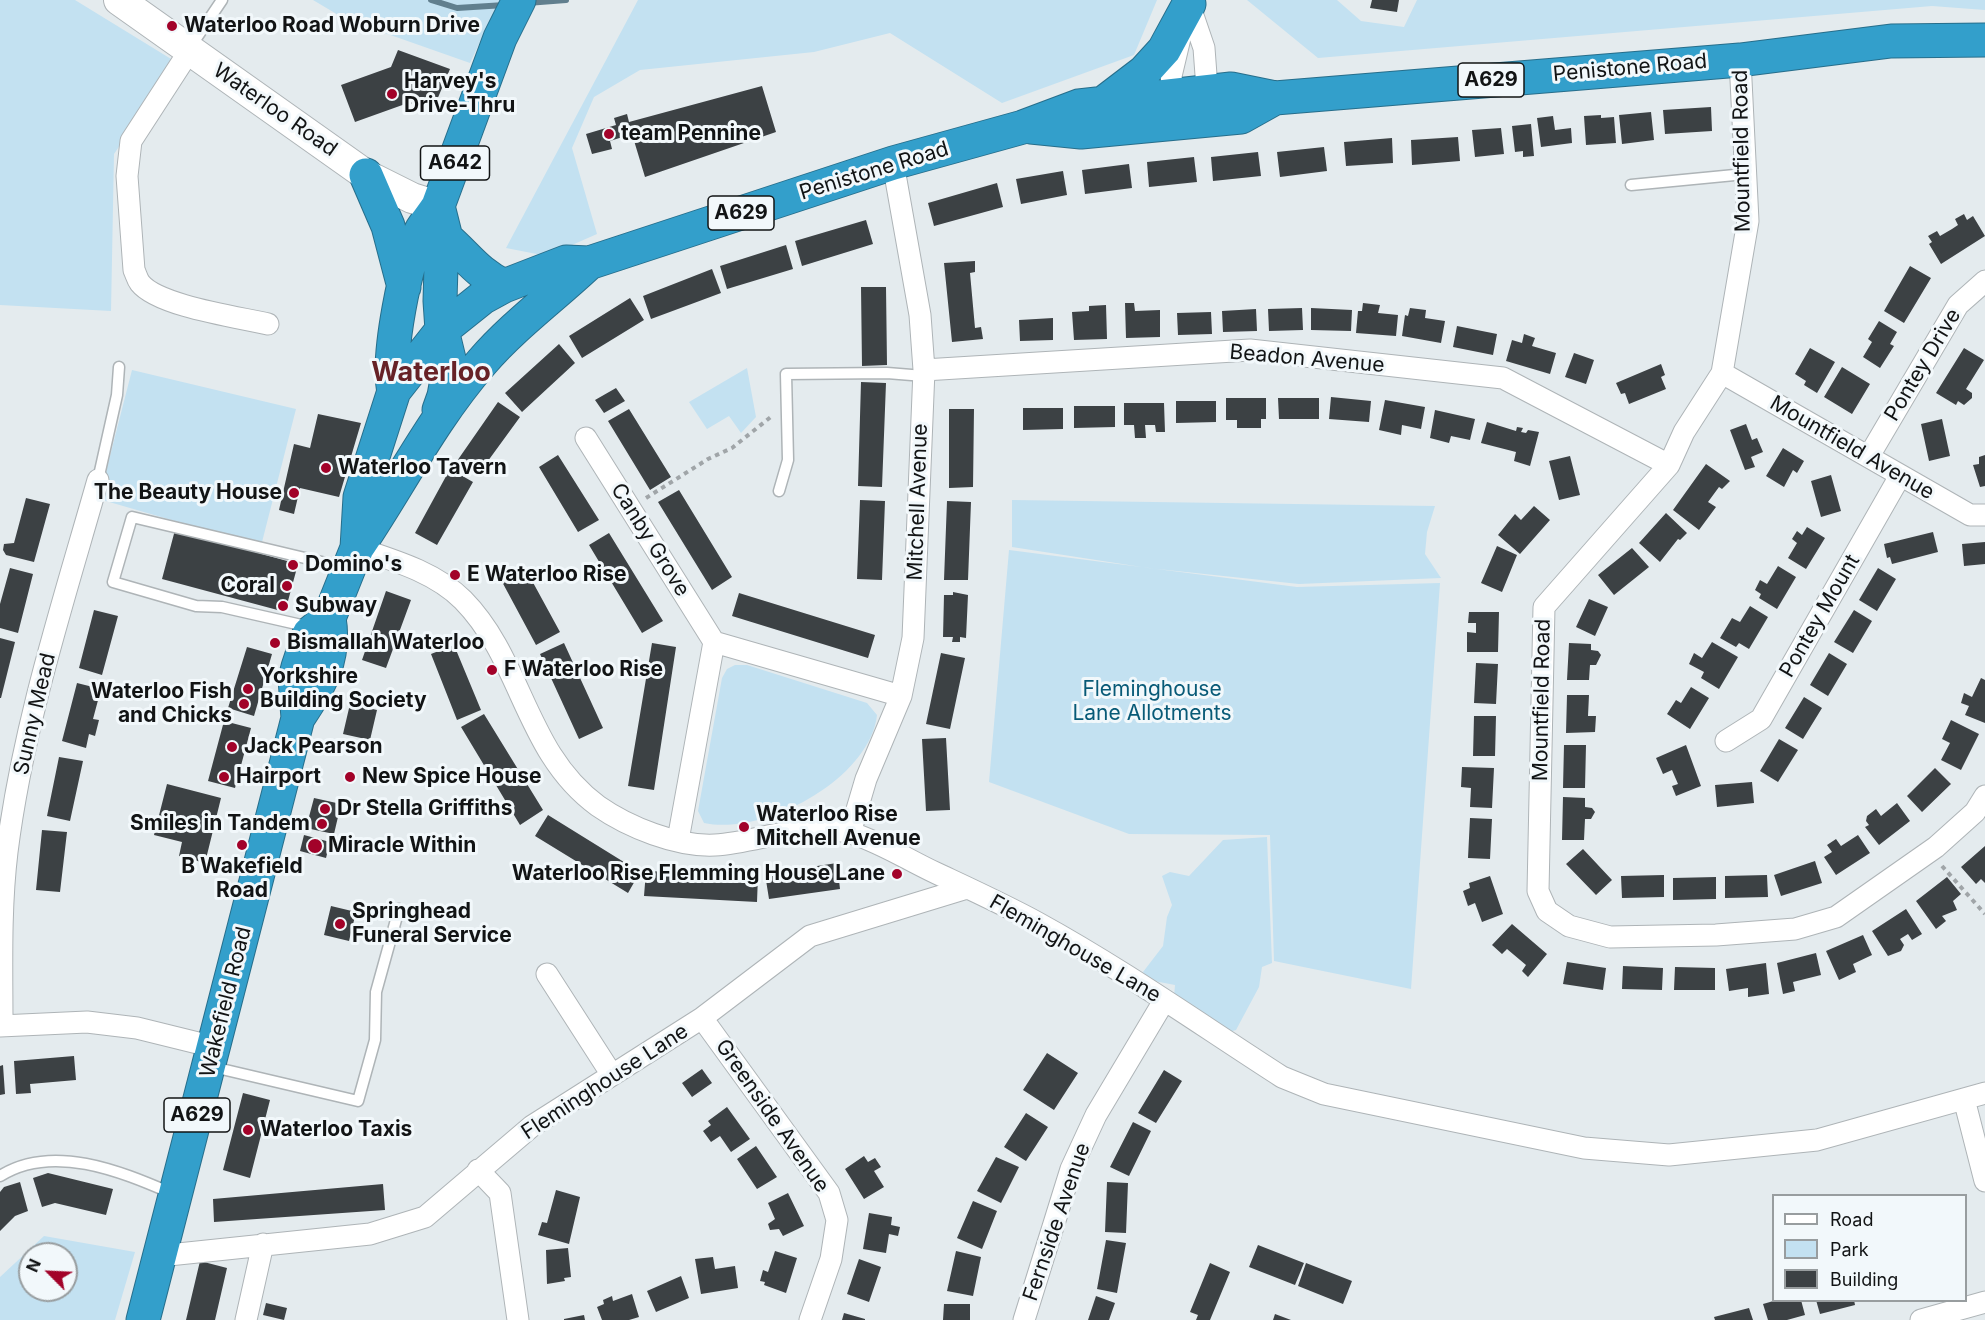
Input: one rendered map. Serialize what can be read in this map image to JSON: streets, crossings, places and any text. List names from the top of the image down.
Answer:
{
  "streets": {
    "highway": [
      "Penistone Road",
      "A629",
      "A642",
      "Wakefield Road"
    ],
    "street": [
      "Waterloo Road",
      "Mountfield Road",
      "Beadon Avenue",
      "Pontey Drive",
      "Mountfield Avenue",
      "Mitchell Avenue",
      "Canby Grove",
      "Pontey Mount",
      "Sunny Mead",
      "Fleminghouse Lane",
      "Greenside Avenue",
      "Fernside Avenue"
    ]
  },
  "crossings": [
    ["Penistone Road", "A629"],
    ["Penistone Road", "Mountfield Road"],
    ["Penistone Road", "A642"],
    ["Penistone Road", "Mitchell Avenue"],
    ["Penistone Road", "Wakefield Road"],
    ["A629", "A642"],
    ["A629", "Wakefield Road"],
    ["Waterloo Road", "A642"],
    ["Waterloo Road", "Wakefield Road"],
    ["Mountfield Road", "Beadon Avenue"],
    ["Mountfield Road", "Mountfield Avenue"],
    ["A642", "Wakefield Road"],
    ["Beadon Avenue", "Mitchell Avenue"],
    ["Pontey Drive", "Mountfield Avenue"],
    ["Mountfield Avenue", "Pontey Mount"],
    ["Fleminghouse Lane", "Wakefield Road"],
    ["Fleminghouse Lane", "Greenside Avenue"],
    ["Fleminghouse Lane", "Fernside Avenue"]
  ],
  "districts": ["Waterloo"],
  "parks": ["Fleminghouse Lane Allotments"],
  "places": [
    "Waterloo Road Woburn Drive",
    "Harvey's Drive-Thru",
    "team Pennine",
    "Waterloo Tavern",
    "The Beauty House",
    "Domino's",
    "E Waterloo Rise",
    "Coral",
    "Subway",
    "Bismallah Waterloo",
    "F Waterloo Rise",
    "Yorkshire Building Society",
    "Waterloo Fish and Chicks",
    "Jack Pearson",
    "Hairport",
    "New Spice House",
    "Dr Stella Griffiths",
    "Smiles in Tandem",
    "Waterloo Rise Mitchell Avenue",
    "B Wakefield Road",
    "Miracle Within",
    "Waterloo Rise Flemming House Lane",
    "Springhead Funeral Service",
    "Waterloo Taxis"
  ],
  "legend": ["Road", "Park", "Building"],
  "north": "top left"
}
